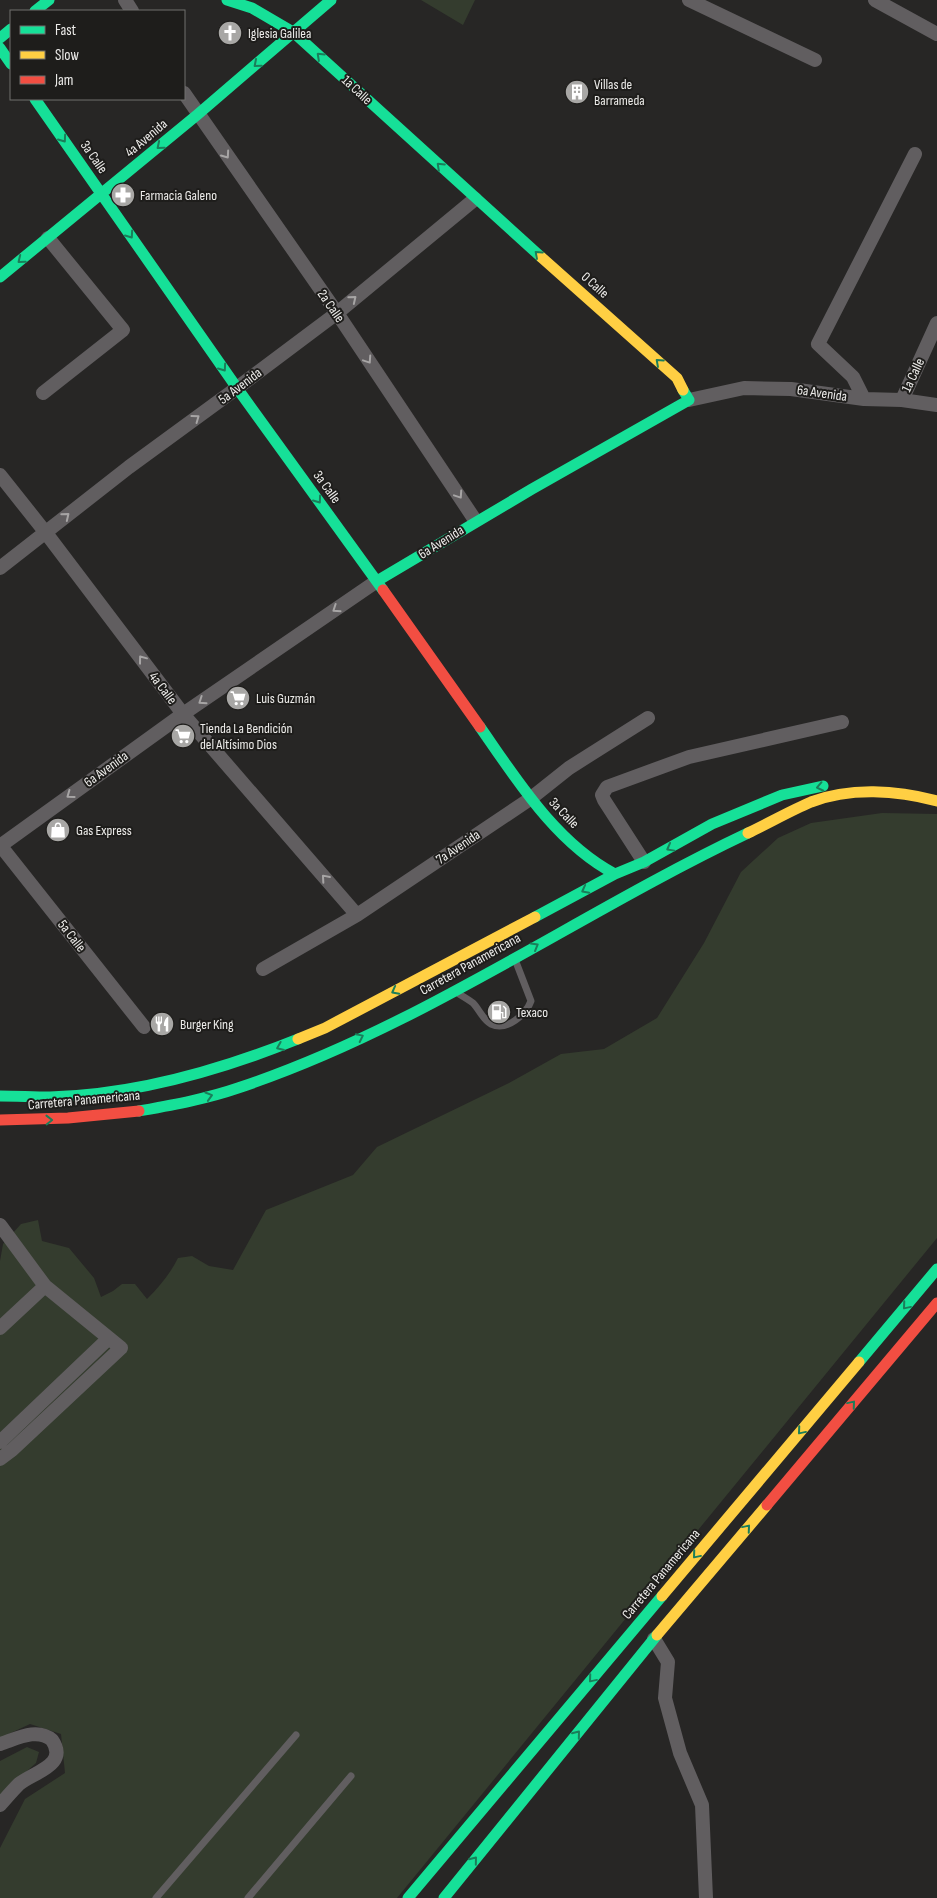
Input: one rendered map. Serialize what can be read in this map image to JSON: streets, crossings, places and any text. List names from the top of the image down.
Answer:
{
  "streets": {
    "main road": [
      "1a Calle",
      "4a Avenida",
      "3a Calle",
      "0 Calle",
      "6a Avenida",
      "Carretera Panamericana"
    ],
    "street": [
      "2a Calle",
      "5a Avenida",
      "4a Calle",
      "7a Avenida",
      "5a Calle"
    ]
  },
  "crossings": [
    ["1a Calle", "4a Avenida"],
    ["1a Calle", "0 Calle"],
    ["1a Calle", "5a Avenida"],
    ["1a Calle", "6a Avenida"],
    ["4a Avenida", "3a Calle"],
    ["4a Avenida", "2a Calle"],
    ["3a Calle", "5a Avenida"],
    ["3a Calle", "6a Avenida"],
    ["3a Calle", "7a Avenida"],
    ["3a Calle", "Carretera Panamericana"],
    ["0 Calle", "5a Avenida"],
    ["0 Calle", "6a Avenida"],
    ["2a Calle", "5a Avenida"],
    ["2a Calle", "6a Avenida"],
    ["5a Avenida", "4a Calle"],
    ["6a Avenida", "4a Calle"],
    ["6a Avenida", "5a Calle"],
    ["4a Calle", "7a Avenida"]
  ],
  "one_way": [
    "1a Calle",
    "4a Avenida",
    "3a Calle",
    "0 Calle",
    "2a Calle",
    "5a Avenida",
    "6a Avenida",
    "4a Calle"
  ],
  "places": {
    "church": ["Iglesia Galilea"],
    "building": ["Villas de Barrameda"],
    "pharmacy": ["Farmacia Galeno"],
    "supermarket": ["Luis Guzmán", "Tienda La Bendición del Altísimo Dios"],
    "shop": ["Gas Express"],
    "fuel station": ["Texaco"],
    "restaurant": ["Burger King"]
  },
  "legend": ["Fast", "Slow", "Jam"]
}
